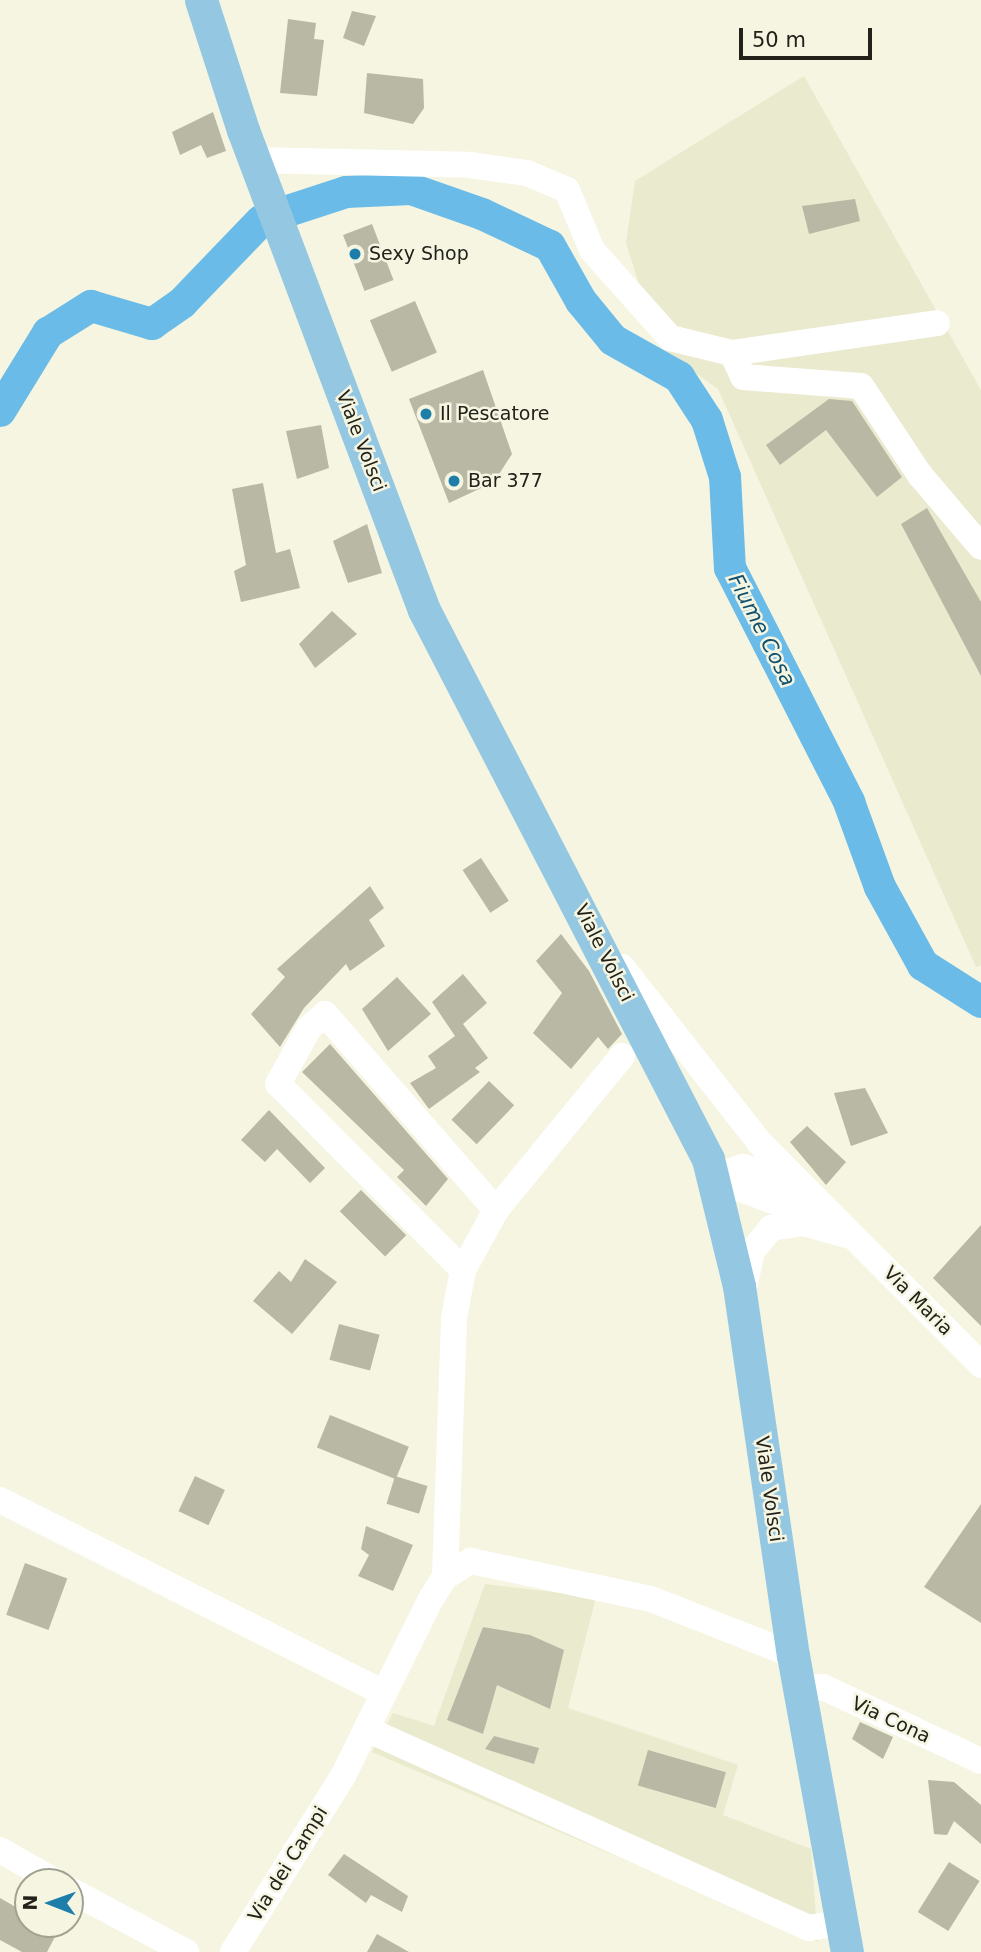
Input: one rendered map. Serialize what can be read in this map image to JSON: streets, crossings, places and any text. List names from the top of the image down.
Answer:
{
  "streets": {
    "main road": ["Viale Volsci"],
    "street": ["Via Maria", "Via Cona", "Via dei Campi"]
  },
  "crossings": [
    ["Viale Volsci", "Via Cona"]
  ],
  "water": ["Fiume Cosa"],
  "places": ["Sexy Shop", "Il Pescatore", "Bar 377"],
  "scale_bar": "50 m",
  "north": "left"
}
